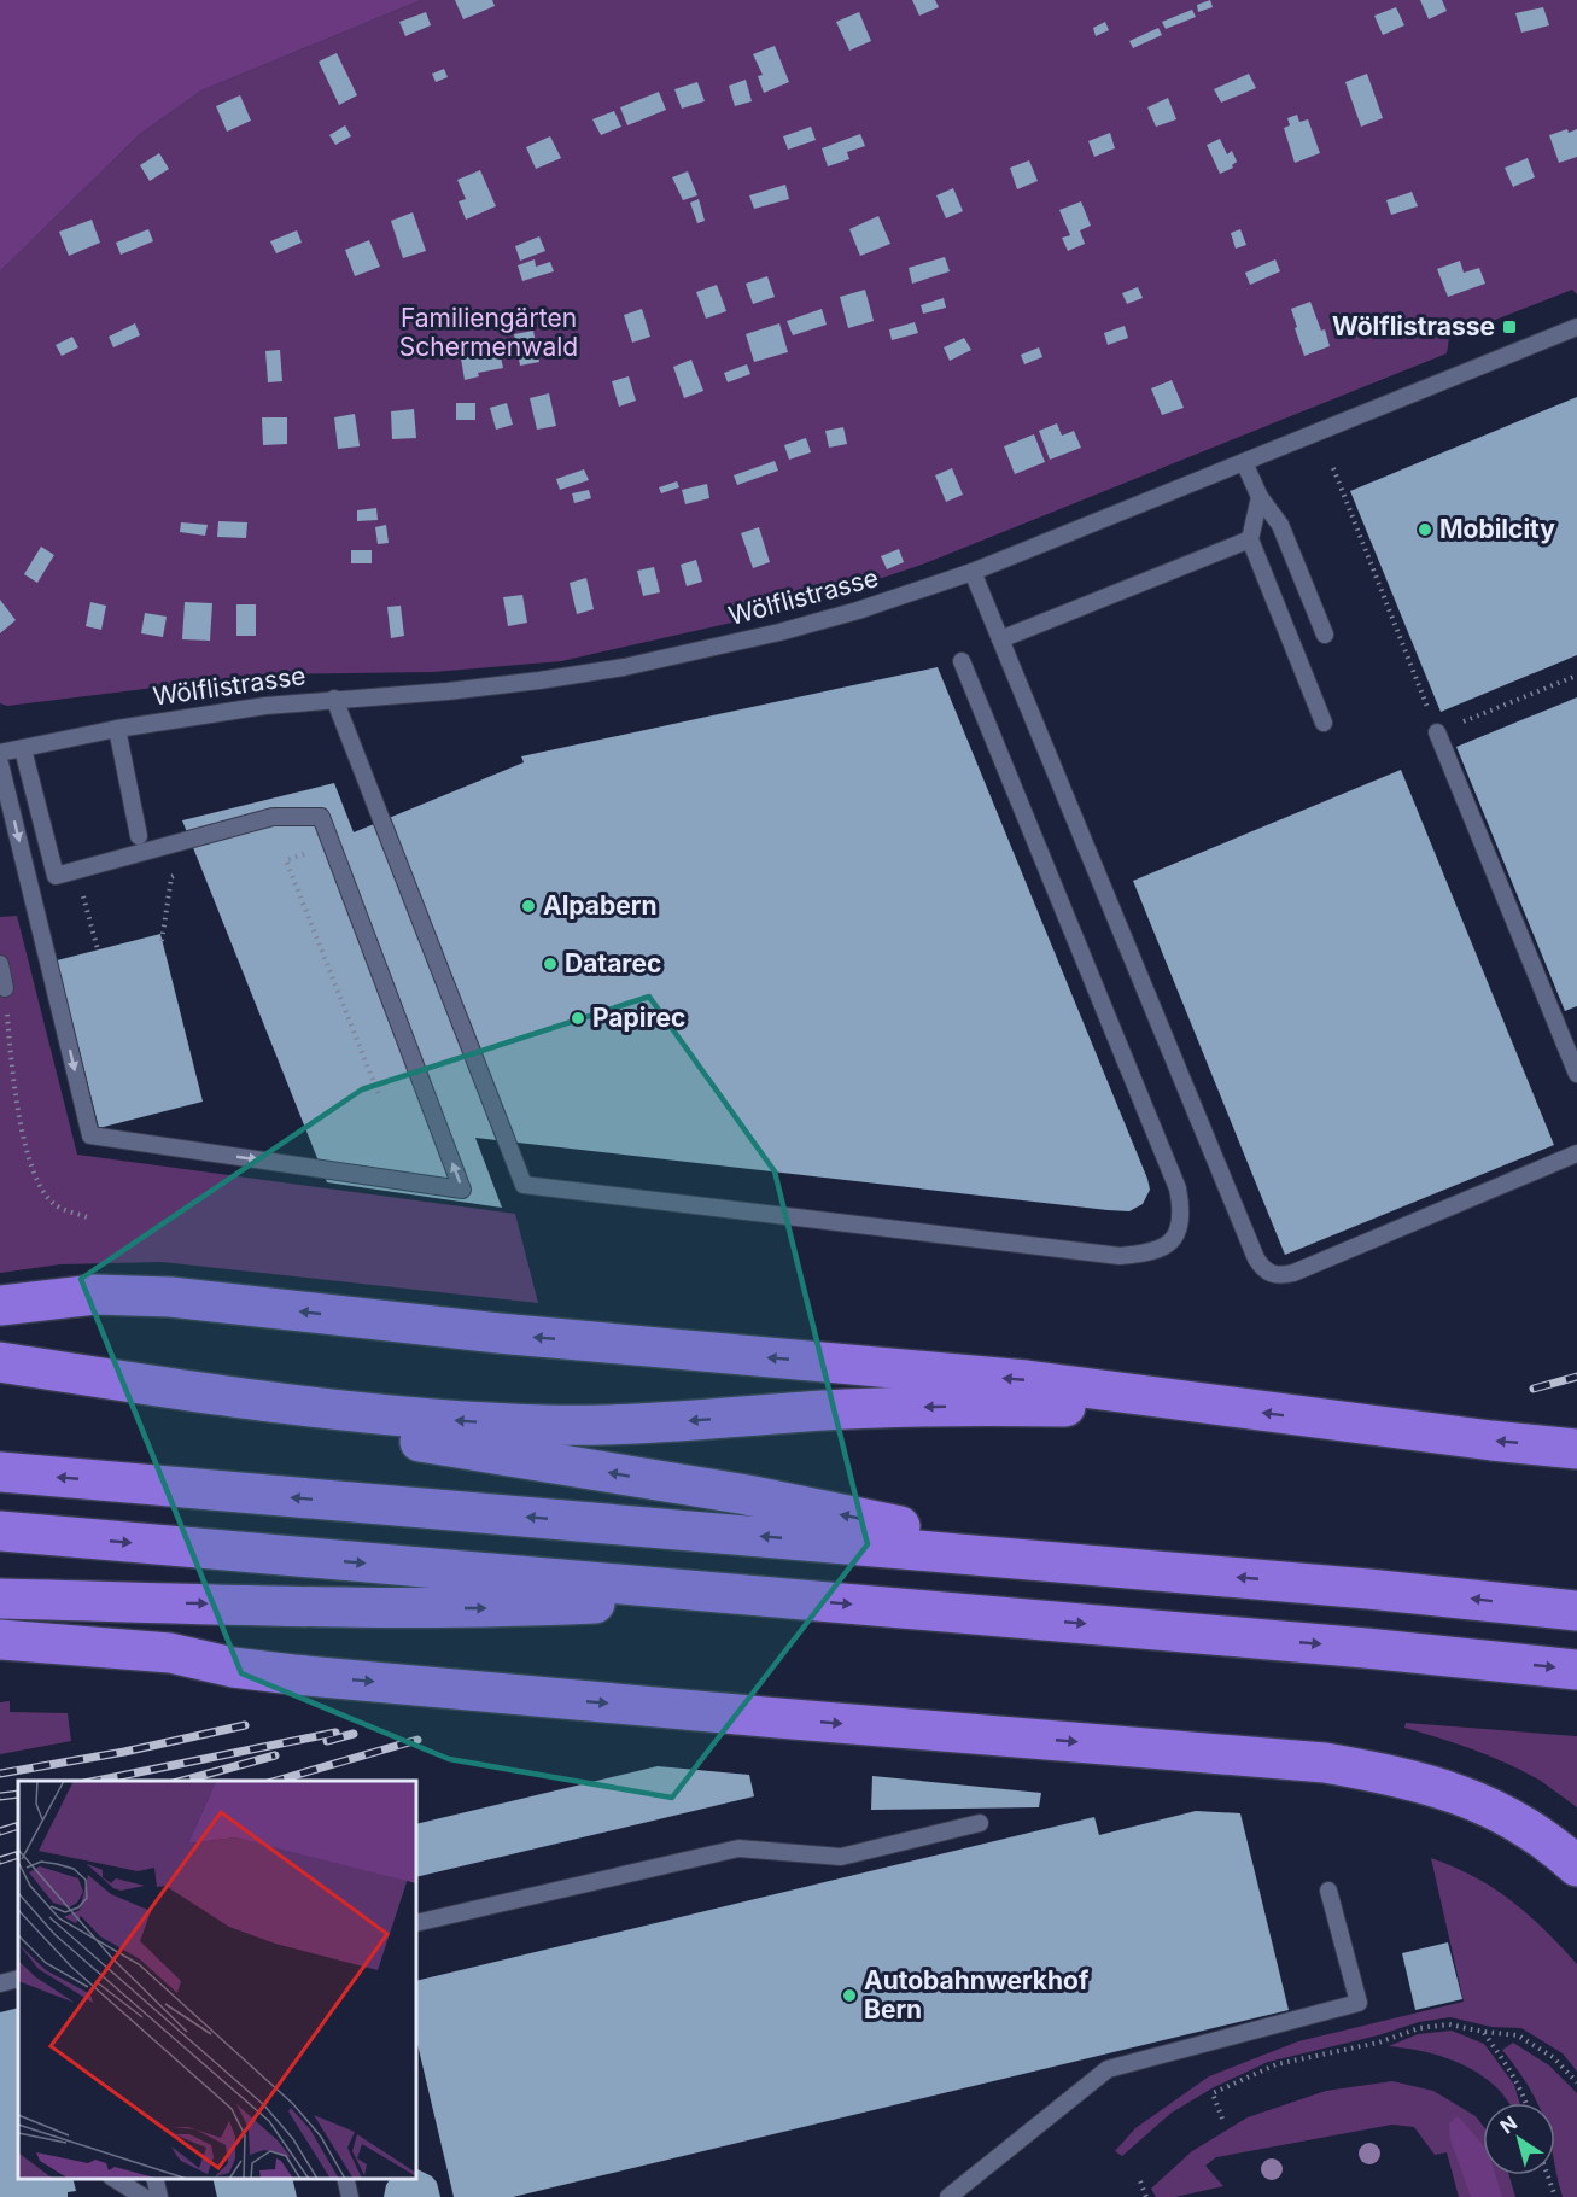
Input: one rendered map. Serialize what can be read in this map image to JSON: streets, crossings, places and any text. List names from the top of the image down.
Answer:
{
  "streets": {
    "lane": ["Wölflistrasse"]
  },
  "parks": ["Familiengärten Schermenwald"],
  "places": {
    "transit": ["Wölflistrasse"],
    "other": [
      "Mobilcity",
      "Alpabern",
      "Datarec",
      "Papirec",
      "Autobahnwerkhof Bern"
    ]
  },
  "north": "top left"
}
